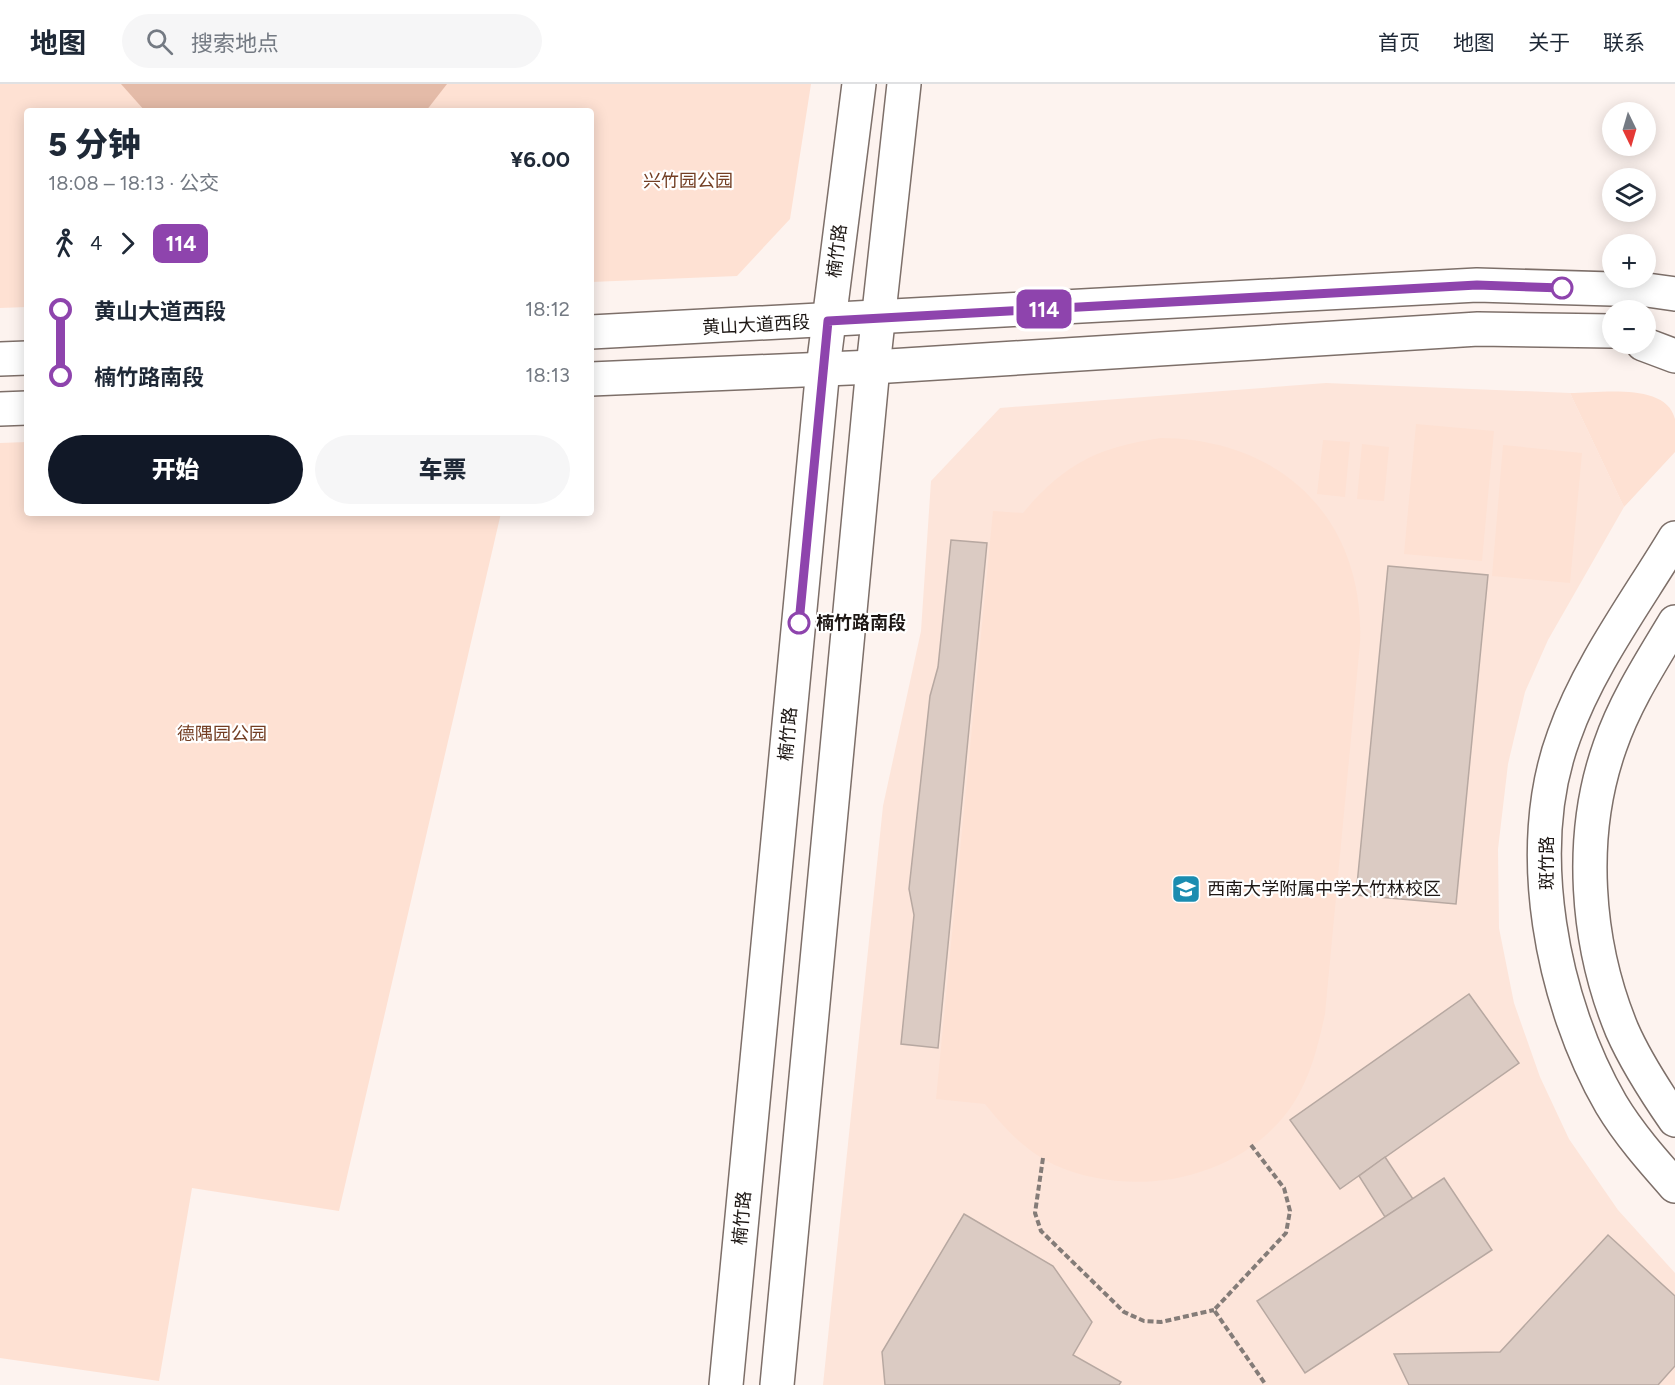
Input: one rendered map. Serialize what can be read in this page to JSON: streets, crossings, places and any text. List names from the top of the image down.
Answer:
{
  "streets": {
    "main road": ["楠竹路", "黄山大道西段", "斑竹路"]
  },
  "crossings": [
    ["楠竹路", "黄山大道西段"]
  ],
  "parks": ["兴竹园公园", "德隅园公园"],
  "places": {
    "other": ["楠竹路南段"],
    "school or university": ["西南大学附属中学大竹林校区"]
  },
  "lines": ["bus line 114"],
  "north": "bottom",
  "page": {
    "header": "地图",
    "search": "搜索地点",
    "nav": [
      "首页",
      "地图",
      "关于",
      "联系"
    ],
    "on_map": "114",
    "map_buttons": ["+", "−"],
    "heading": ["5 分钟", "18:08 – 18:13 · 公交", "¥6.00"],
    "legs": ["4", "114"],
    "list": [
      {
        "name": "黄山大道西段",
        "value": "18:12"
      },
      {
        "name": "楠竹路南段",
        "value": "18:13"
      }
    ],
    "buttons": ["开始", "车票"]
  }
}
